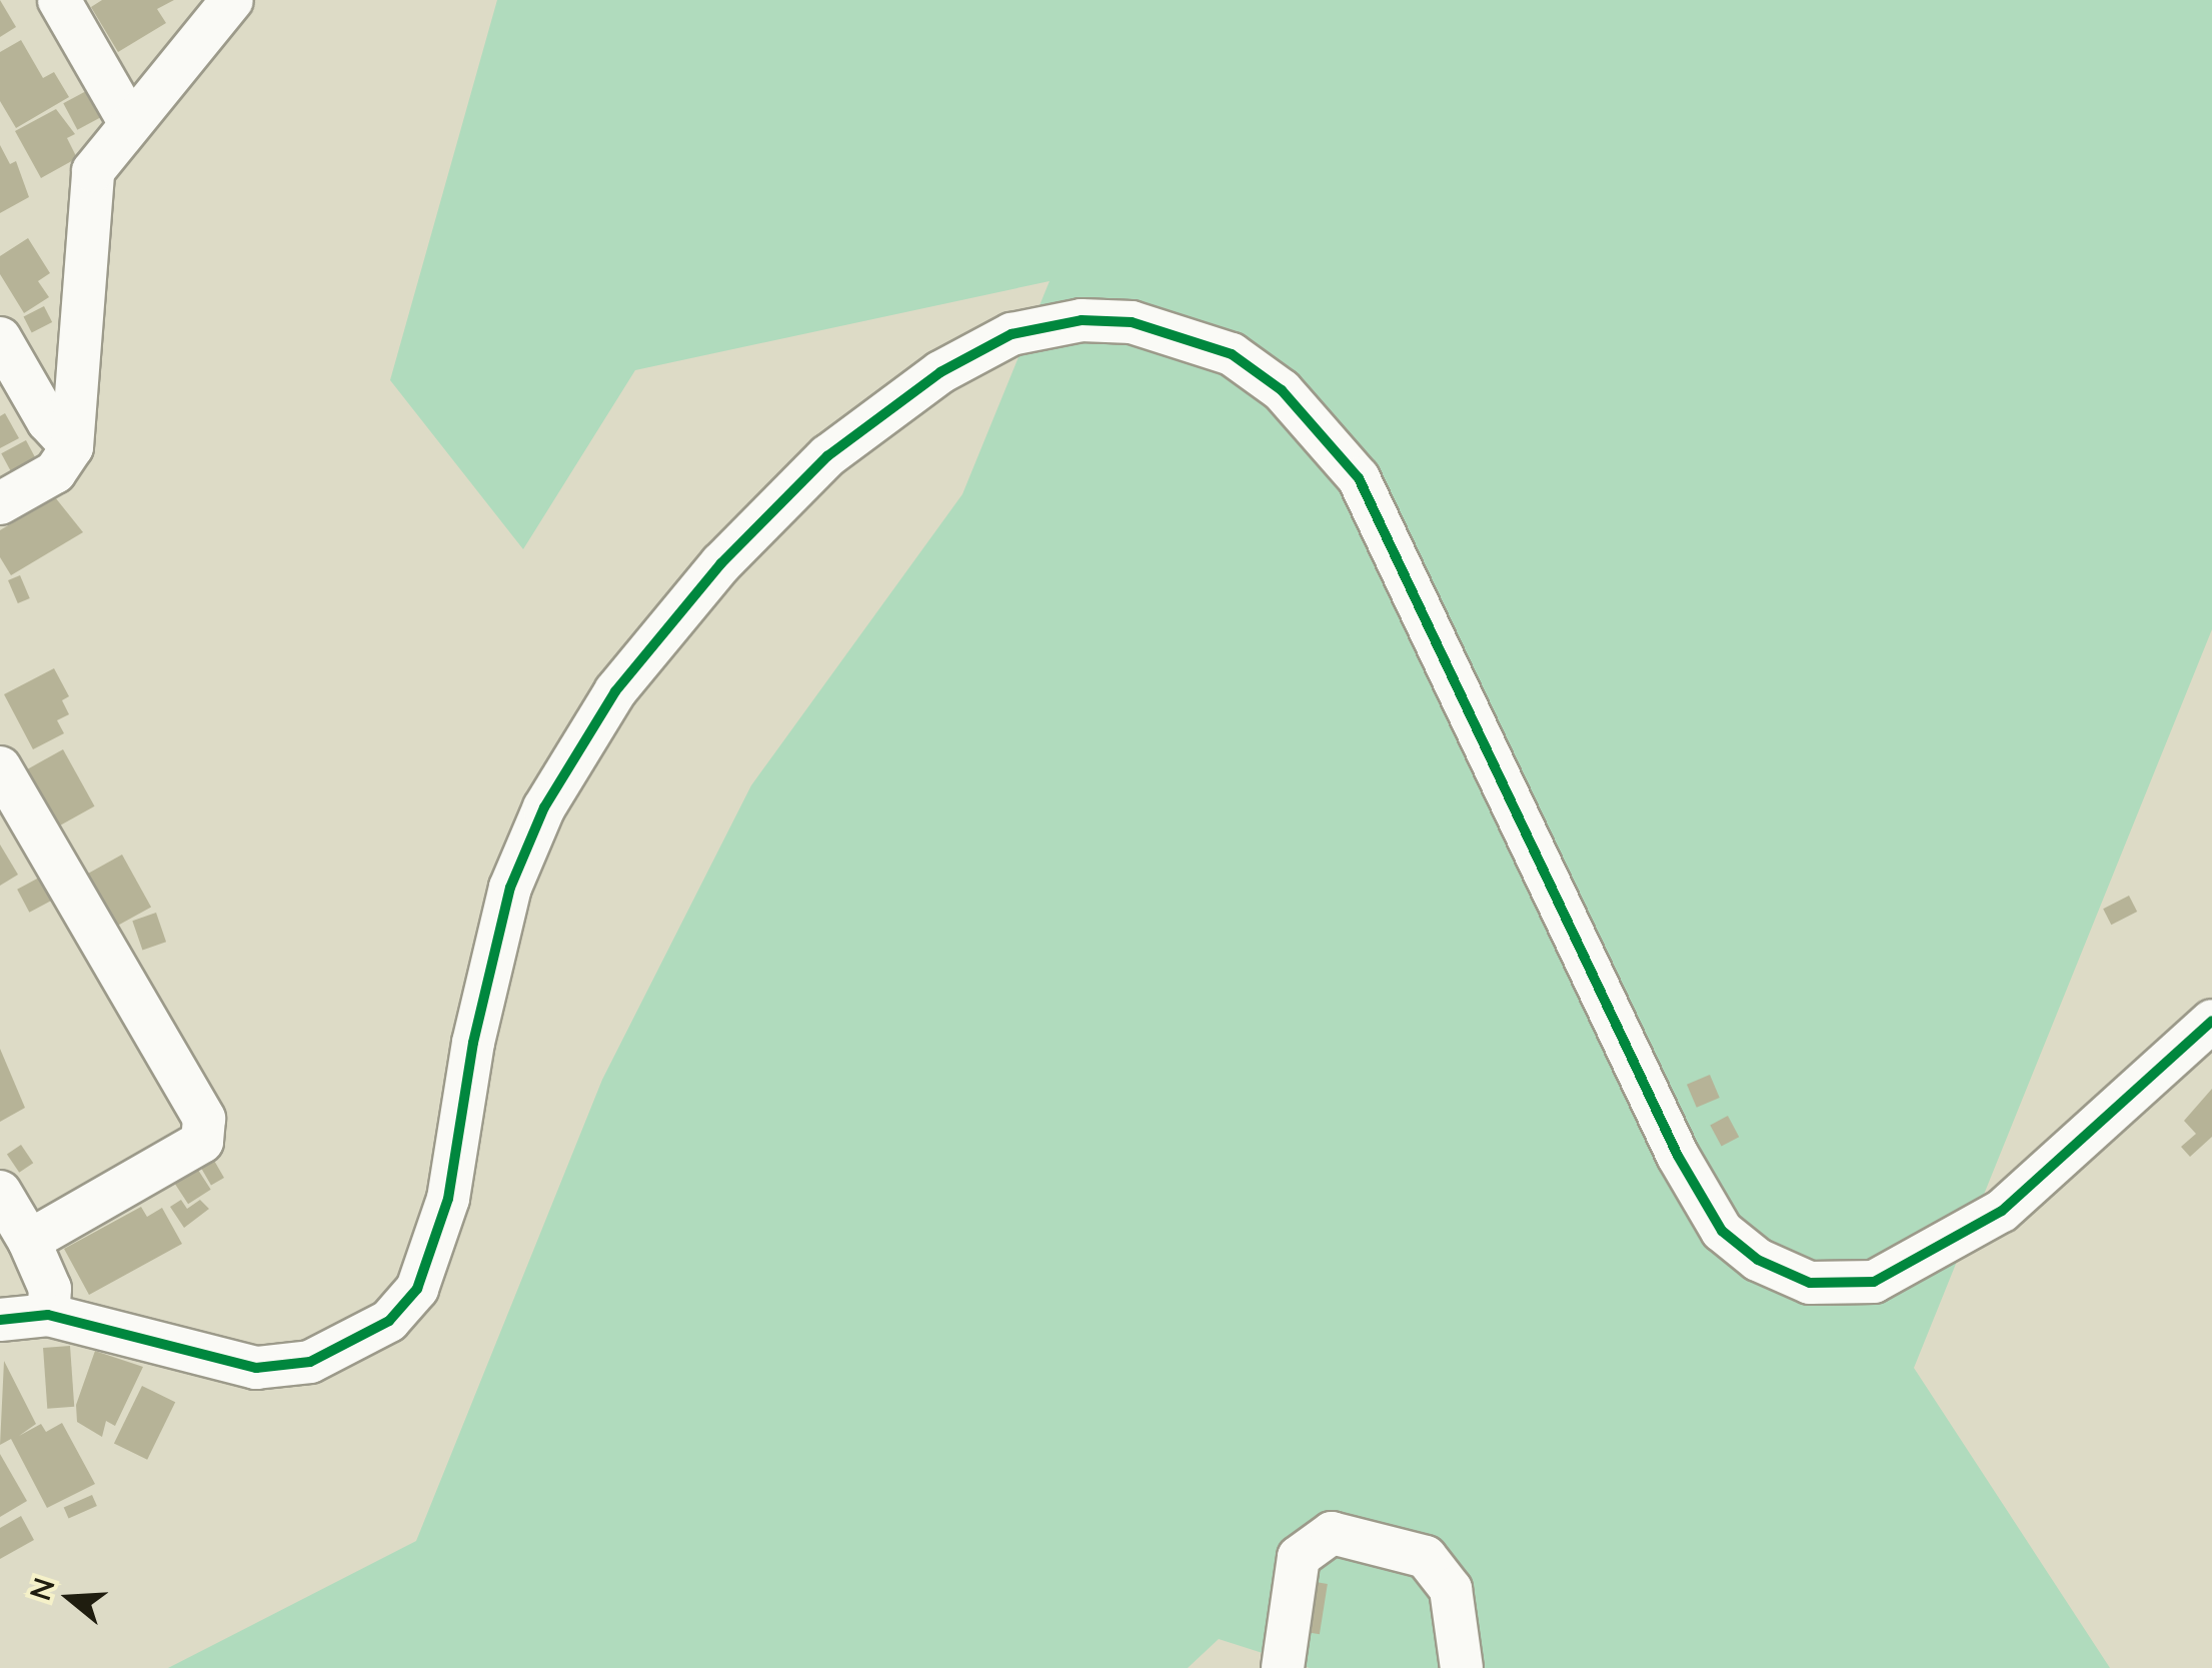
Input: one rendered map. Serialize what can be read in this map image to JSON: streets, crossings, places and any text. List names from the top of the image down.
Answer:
{
  "north": "left"
}
